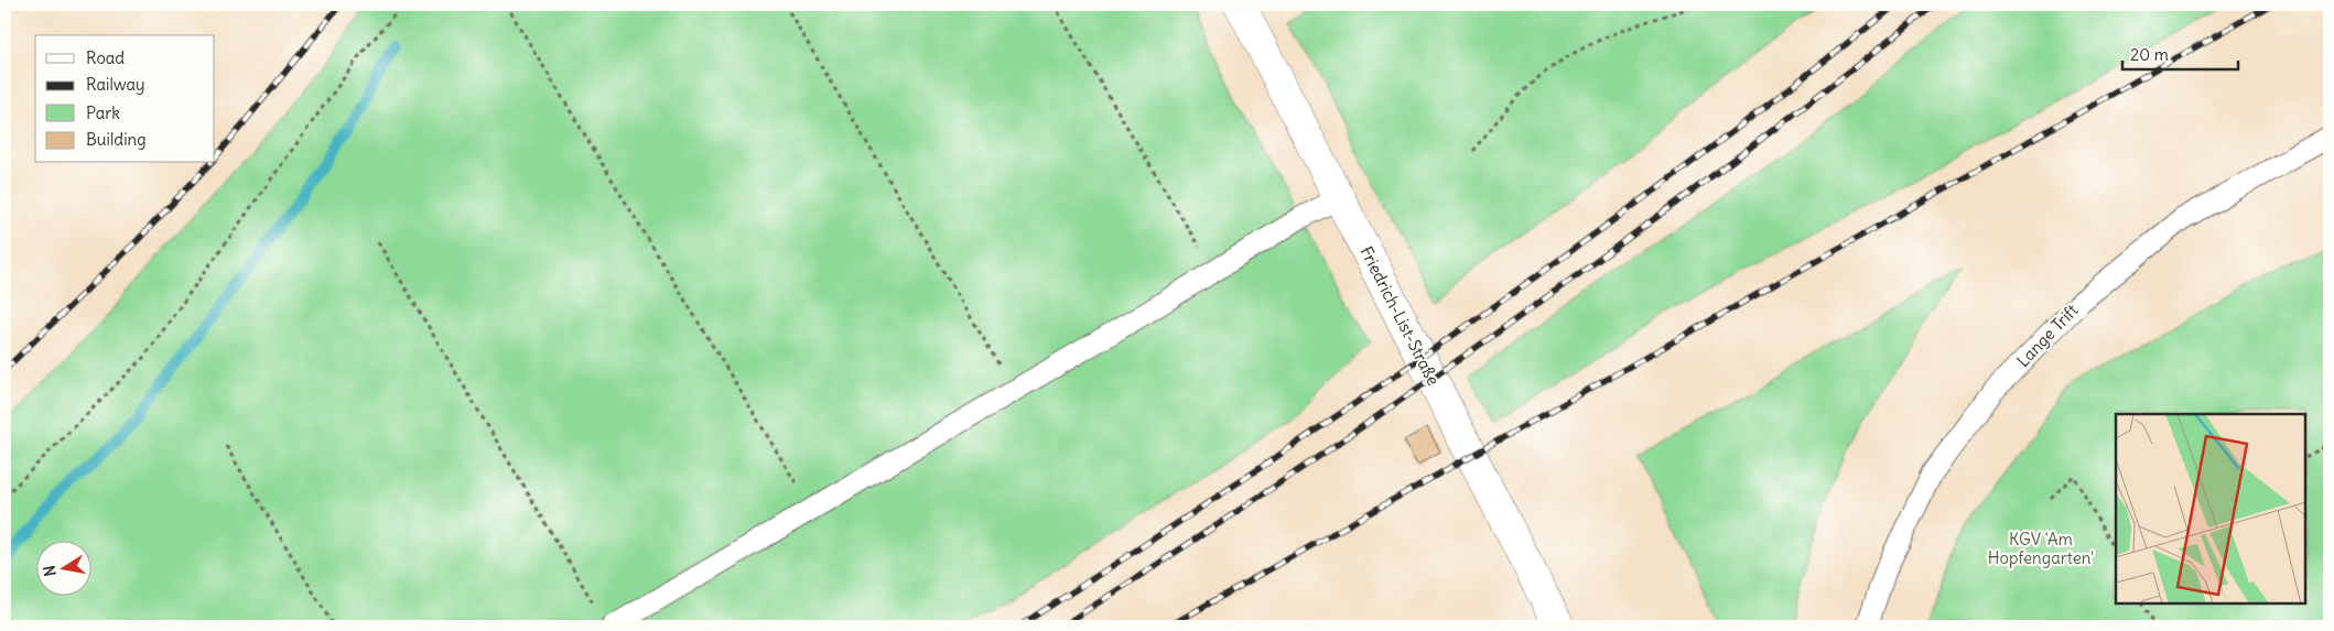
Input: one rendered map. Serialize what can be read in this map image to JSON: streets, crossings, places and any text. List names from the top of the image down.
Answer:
{
  "streets": {
    "street": ["Friedrich-List-Straße"],
    "lane": ["Lange Trift"]
  },
  "parks": ["KGV 'Am Hopfengarten'"],
  "legend": [
    "Road",
    "Railway",
    "Park",
    "Building"
  ],
  "scale_bar": "20 m",
  "north": "left"
}
